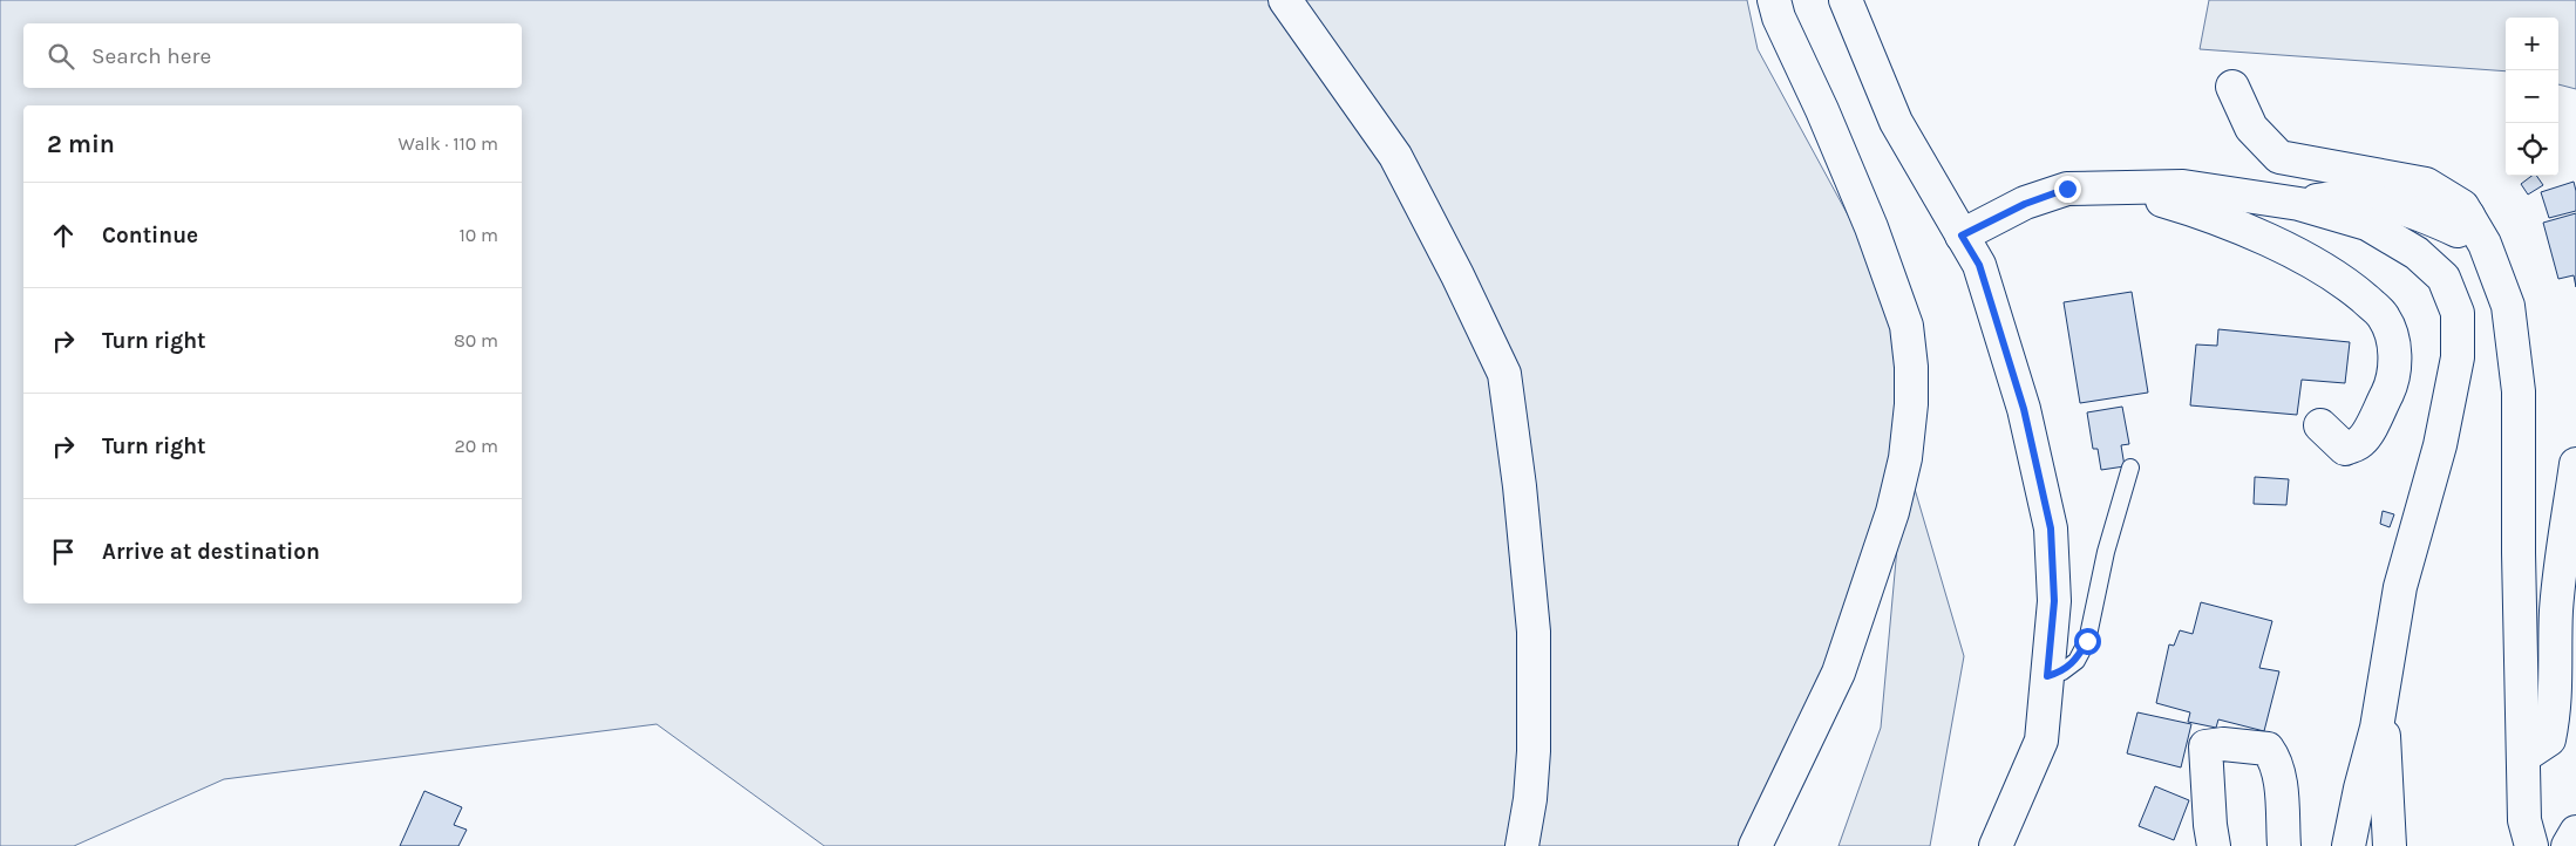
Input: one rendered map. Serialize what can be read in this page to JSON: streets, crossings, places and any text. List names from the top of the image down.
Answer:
{
  "page": {
    "map_buttons": ["+", "−"],
    "search": "Search here",
    "heading": ["2 min", "Walk · 110 m"],
    "list": [
      ["Continue", "10 m"],
      ["Turn right", "80 m"],
      ["Turn right", "20 m"],
      "Arrive at destination"
    ]
  }
}
